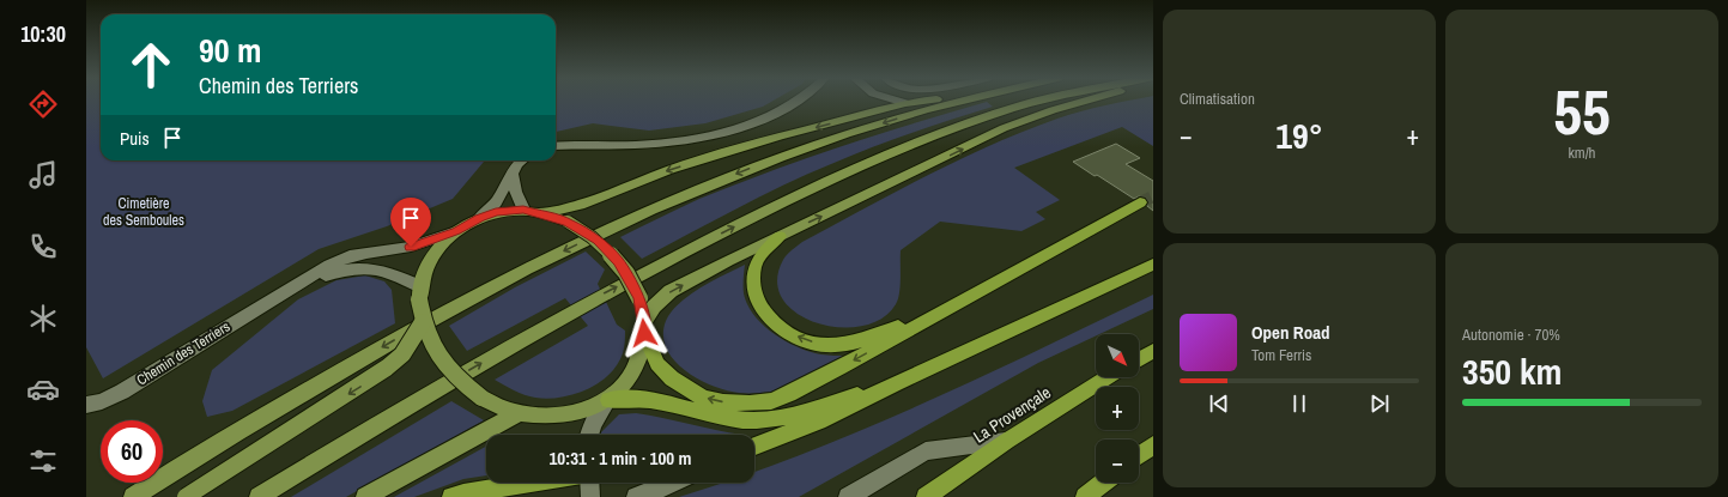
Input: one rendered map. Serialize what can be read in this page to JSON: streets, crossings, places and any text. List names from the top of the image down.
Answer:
{
  "streets": {
    "highway": ["La Provençale"],
    "street": ["Chemin des Terriers"]
  },
  "parks": ["Cimetière des Semboules"],
  "north": "bottom right",
  "page": {
    "tabs": "10:30",
    "tile": [
      "Climatisation",
      ["55", "km/h"],
      ["Autonomie · 70%", "350 km"]
    ],
    "turn": ["90 m", "Chemin des Terriers"],
    "then": "Puis",
    "heat": ["−", "19°", "+"],
    "song": ["Open Road", "Tom Ferris"],
    "map_buttons": ["+", "−"],
    "limit": "60",
    "trip": "10:31 · 1 min · 100 m"
  }
}
